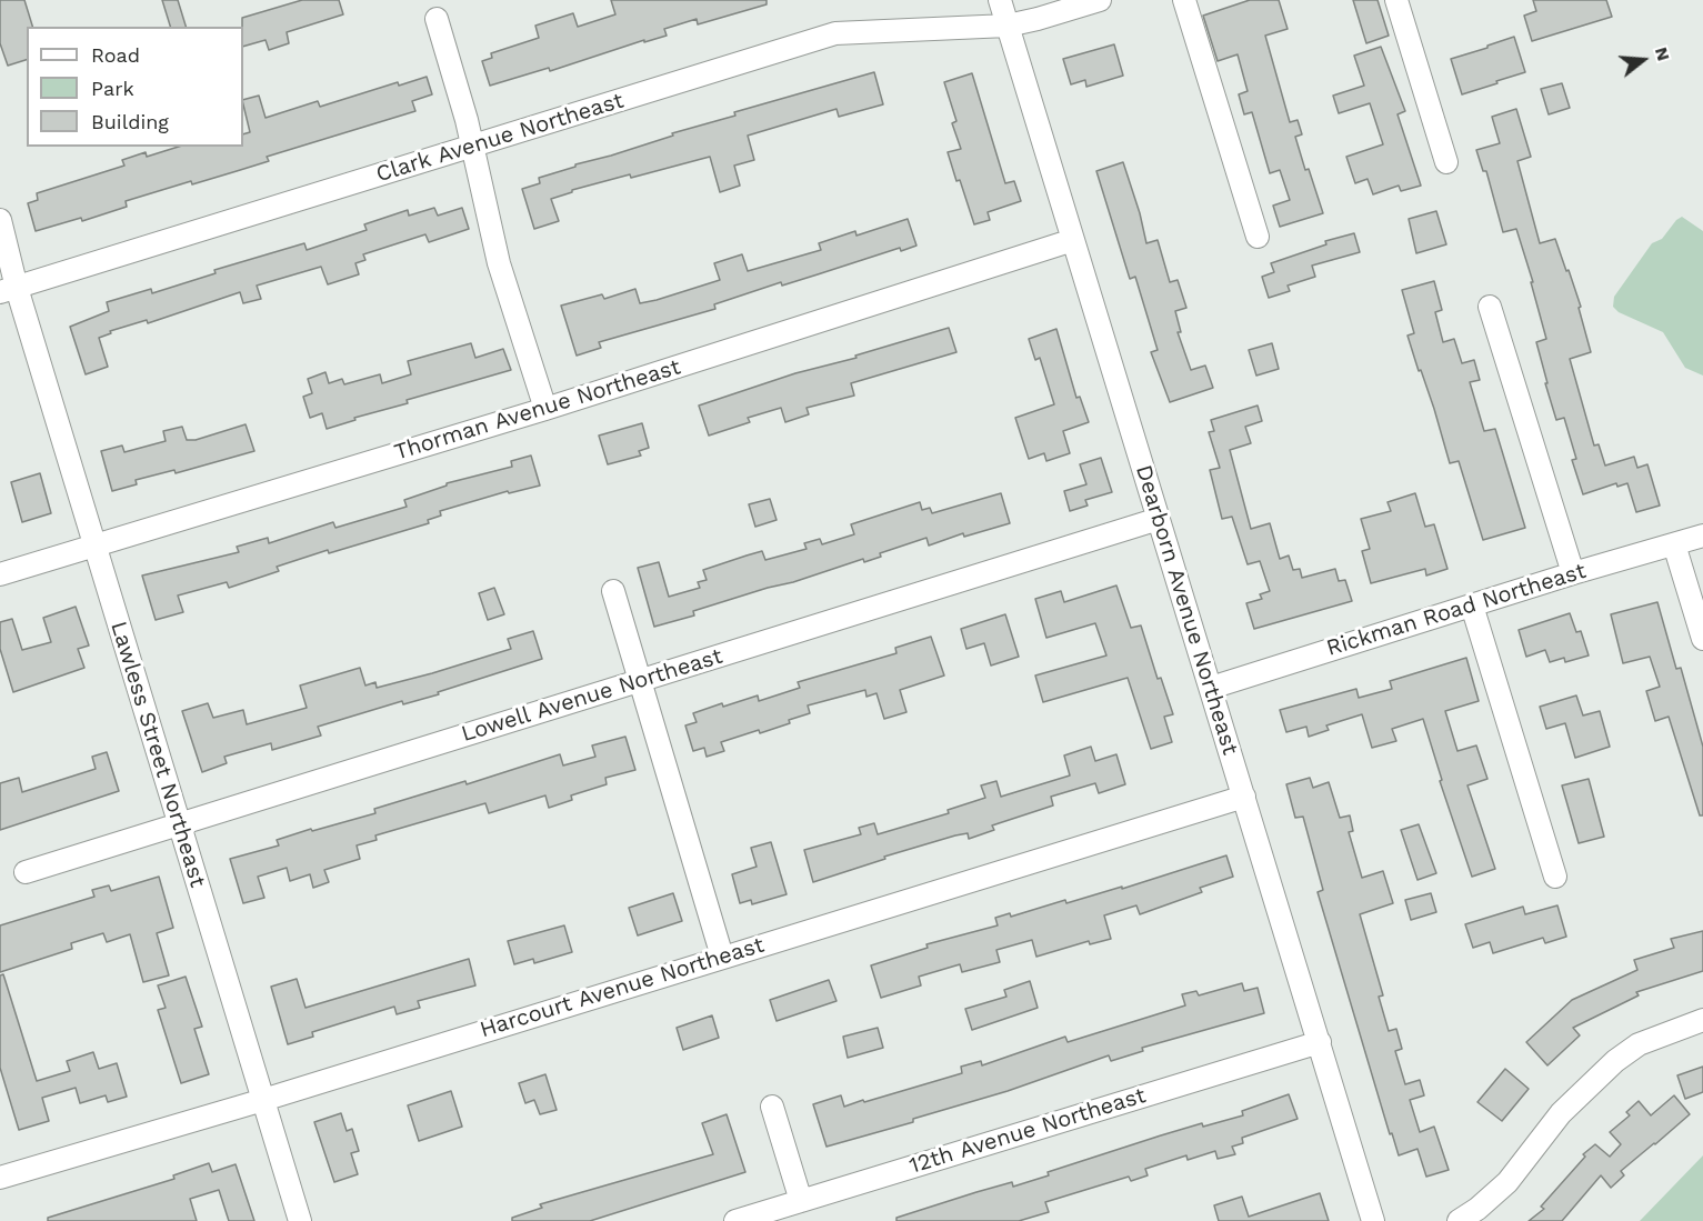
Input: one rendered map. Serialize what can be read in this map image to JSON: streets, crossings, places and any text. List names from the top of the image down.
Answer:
{
  "streets": {
    "street": [
      "Clark Avenue Northeast",
      "Thorman Avenue Northeast",
      "Dearborn Avenue Northeast",
      "Rickman Road Northeast",
      "Lowell Avenue Northeast",
      "Lawless Street Northeast",
      "Harcourt Avenue Northeast",
      "12th Avenue Northeast"
    ]
  },
  "crossings": [
    ["Clark Avenue Northeast", "Dearborn Avenue Northeast"],
    ["Clark Avenue Northeast", "Lawless Street Northeast"],
    ["Thorman Avenue Northeast", "Dearborn Avenue Northeast"],
    ["Thorman Avenue Northeast", "Lawless Street Northeast"],
    ["Dearborn Avenue Northeast", "Rickman Road Northeast"],
    ["Dearborn Avenue Northeast", "Lowell Avenue Northeast"],
    ["Dearborn Avenue Northeast", "Harcourt Avenue Northeast"],
    ["Dearborn Avenue Northeast", "12th Avenue Northeast"],
    ["Lowell Avenue Northeast", "Lawless Street Northeast"],
    ["Lawless Street Northeast", "Harcourt Avenue Northeast"]
  ],
  "legend": ["Road", "Park", "Building"],
  "north": "right"
}
